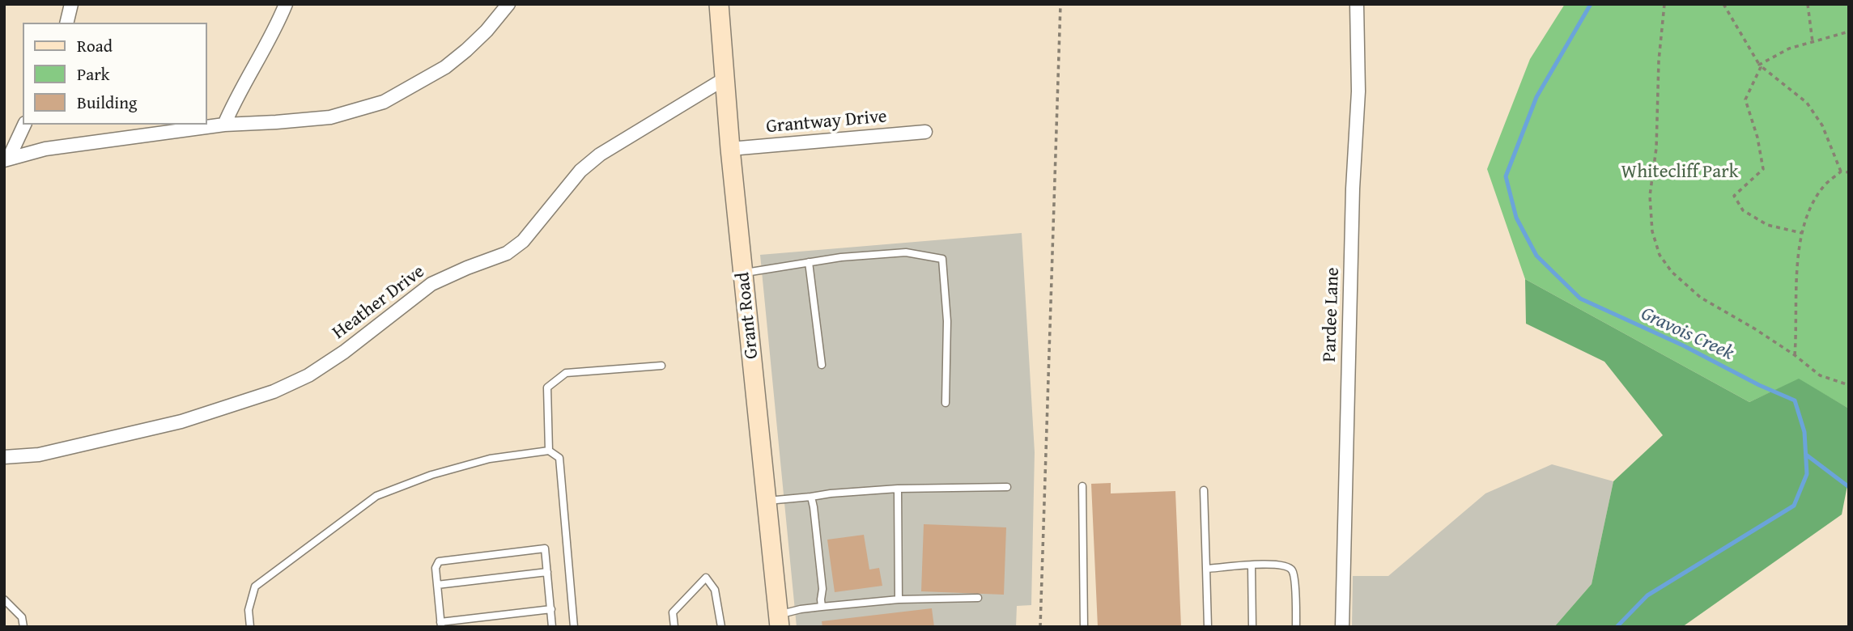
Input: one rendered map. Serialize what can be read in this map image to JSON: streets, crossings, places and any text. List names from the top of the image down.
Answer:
{
  "streets": {
    "street": [
      "Grantway Drive",
      "Heather Drive",
      "Pardee Lane",
      "Grant Road"
    ]
  },
  "crossings": [
    ["Grantway Drive", "Grant Road"],
    ["Heather Drive", "Grant Road"]
  ],
  "water": ["Gravois Creek"],
  "parks": ["Whitecliff Park"],
  "legend": ["Road", "Park", "Building"]
}
